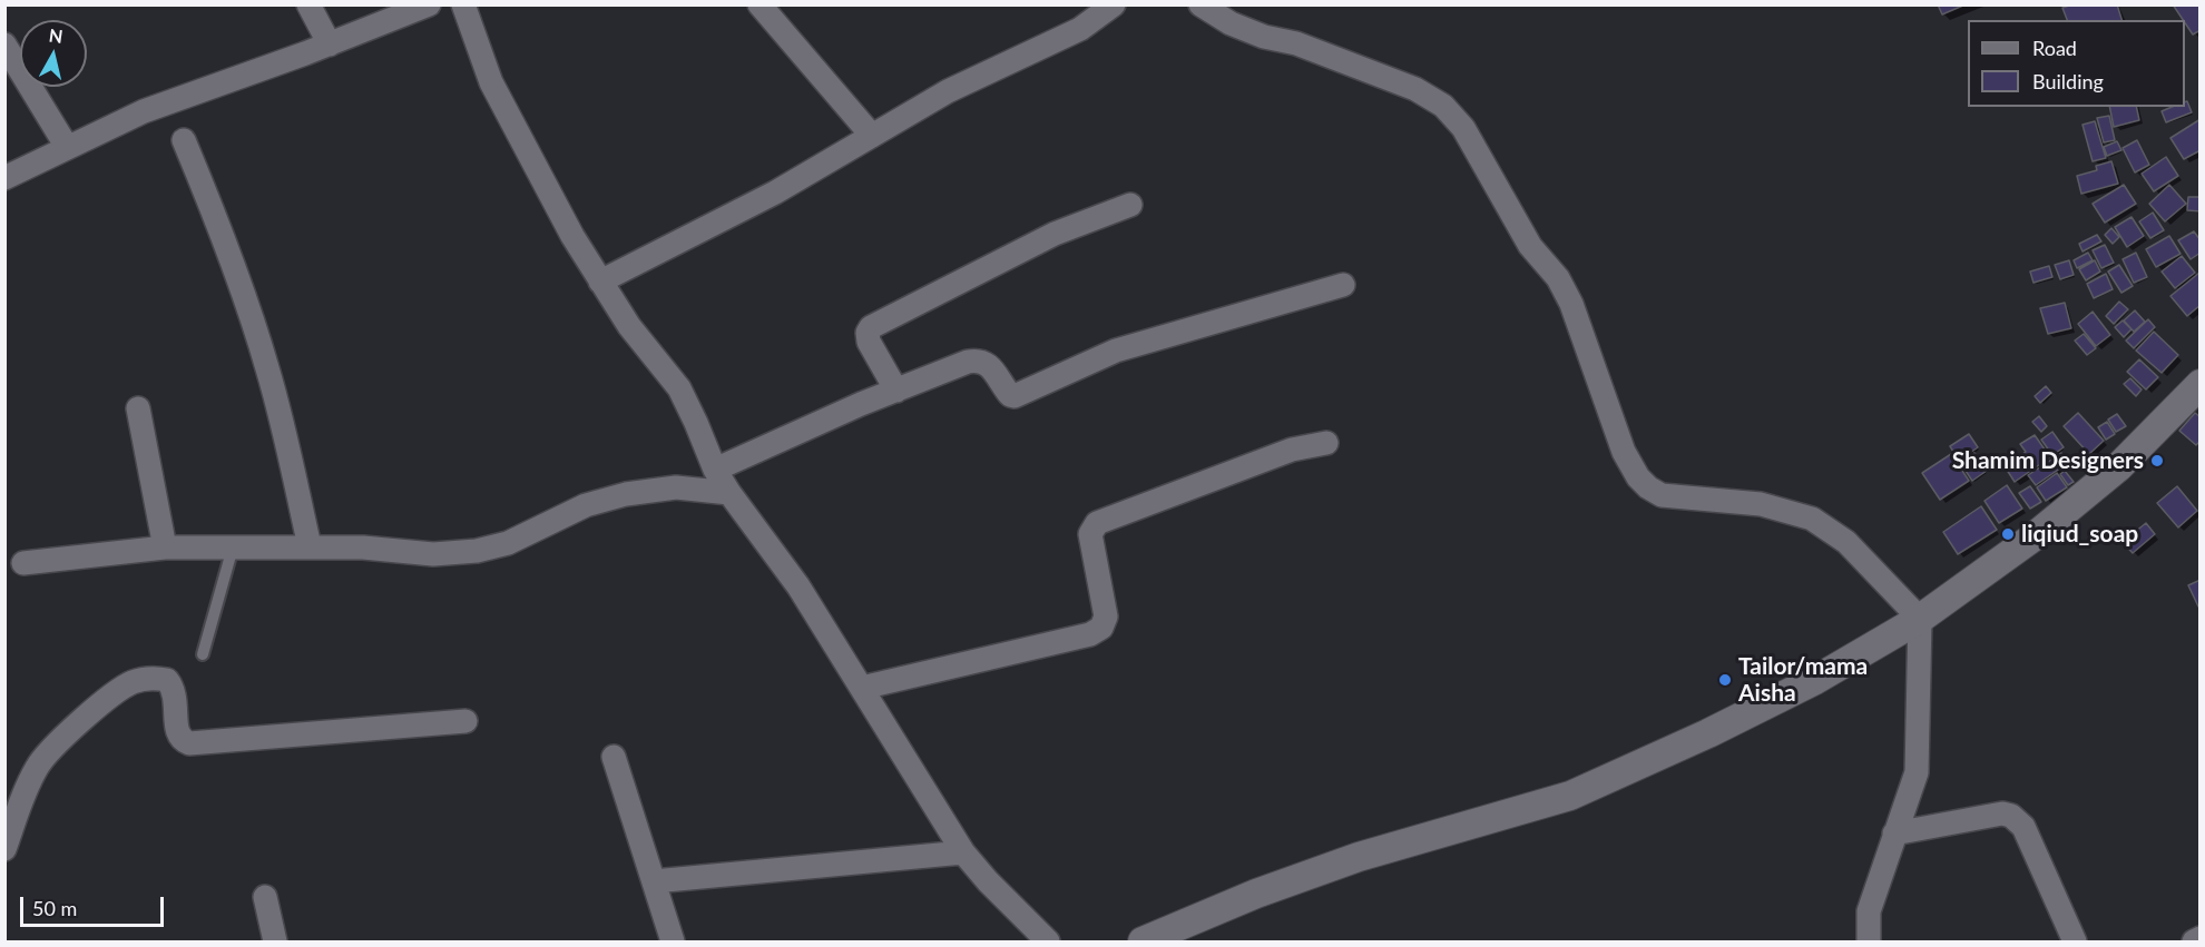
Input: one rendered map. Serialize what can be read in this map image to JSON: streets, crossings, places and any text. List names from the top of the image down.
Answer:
{
  "places": ["Shamim Designers", "liqiud_soap", "Tailor/mama Aisha"],
  "legend": ["Road", "Building"],
  "scale_bar": "50 m",
  "north": "top"
}
